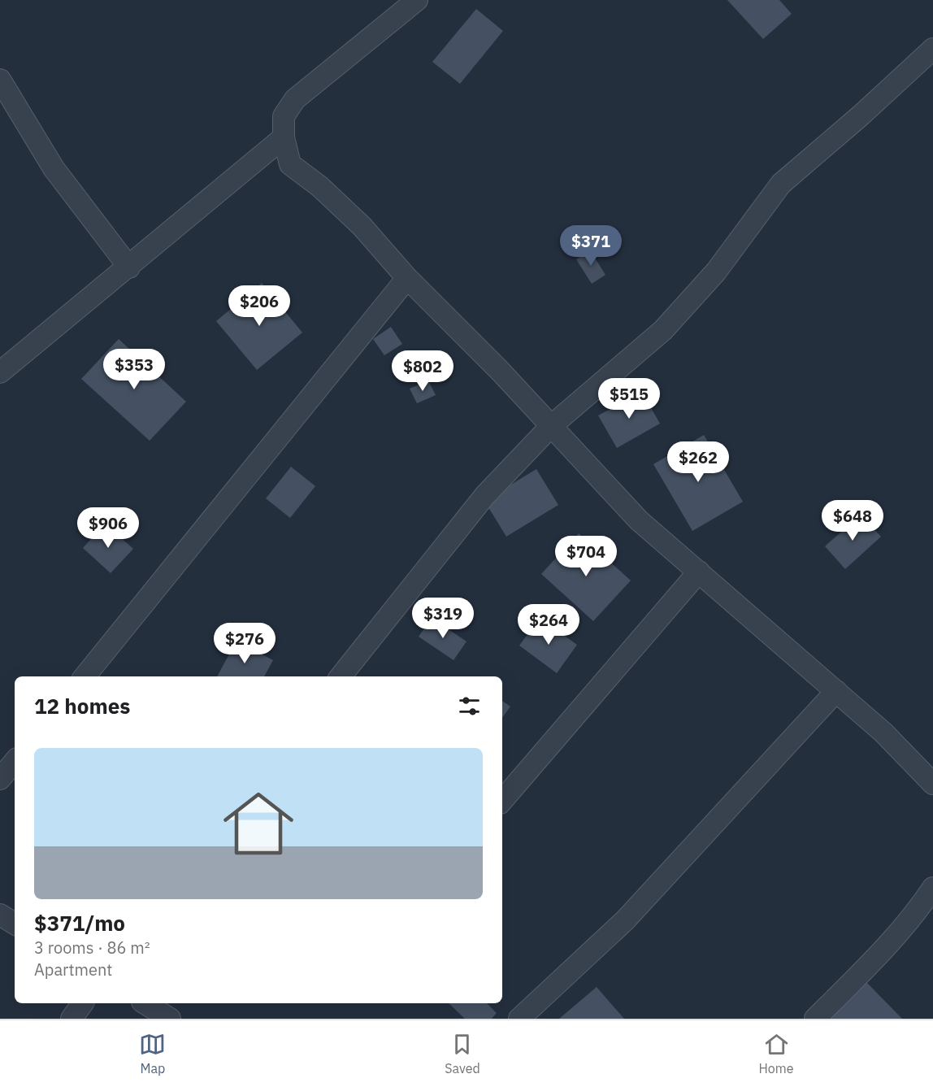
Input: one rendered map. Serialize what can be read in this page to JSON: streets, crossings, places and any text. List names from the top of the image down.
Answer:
{
  "page": {
    "price": [
      "$371",
      "$206",
      "$353",
      "$802",
      "$515",
      "$262",
      "$648",
      "$906",
      "$704",
      "$319",
      "$264",
      "$276"
    ],
    "heading": "12 homes",
    "list": [
      {
        "name": "$371/mo",
        "note": "3 rooms · 86 m² · Apartment"
      }
    ],
    "tabs": ["Map", "Saved", "Home"]
  }
}
